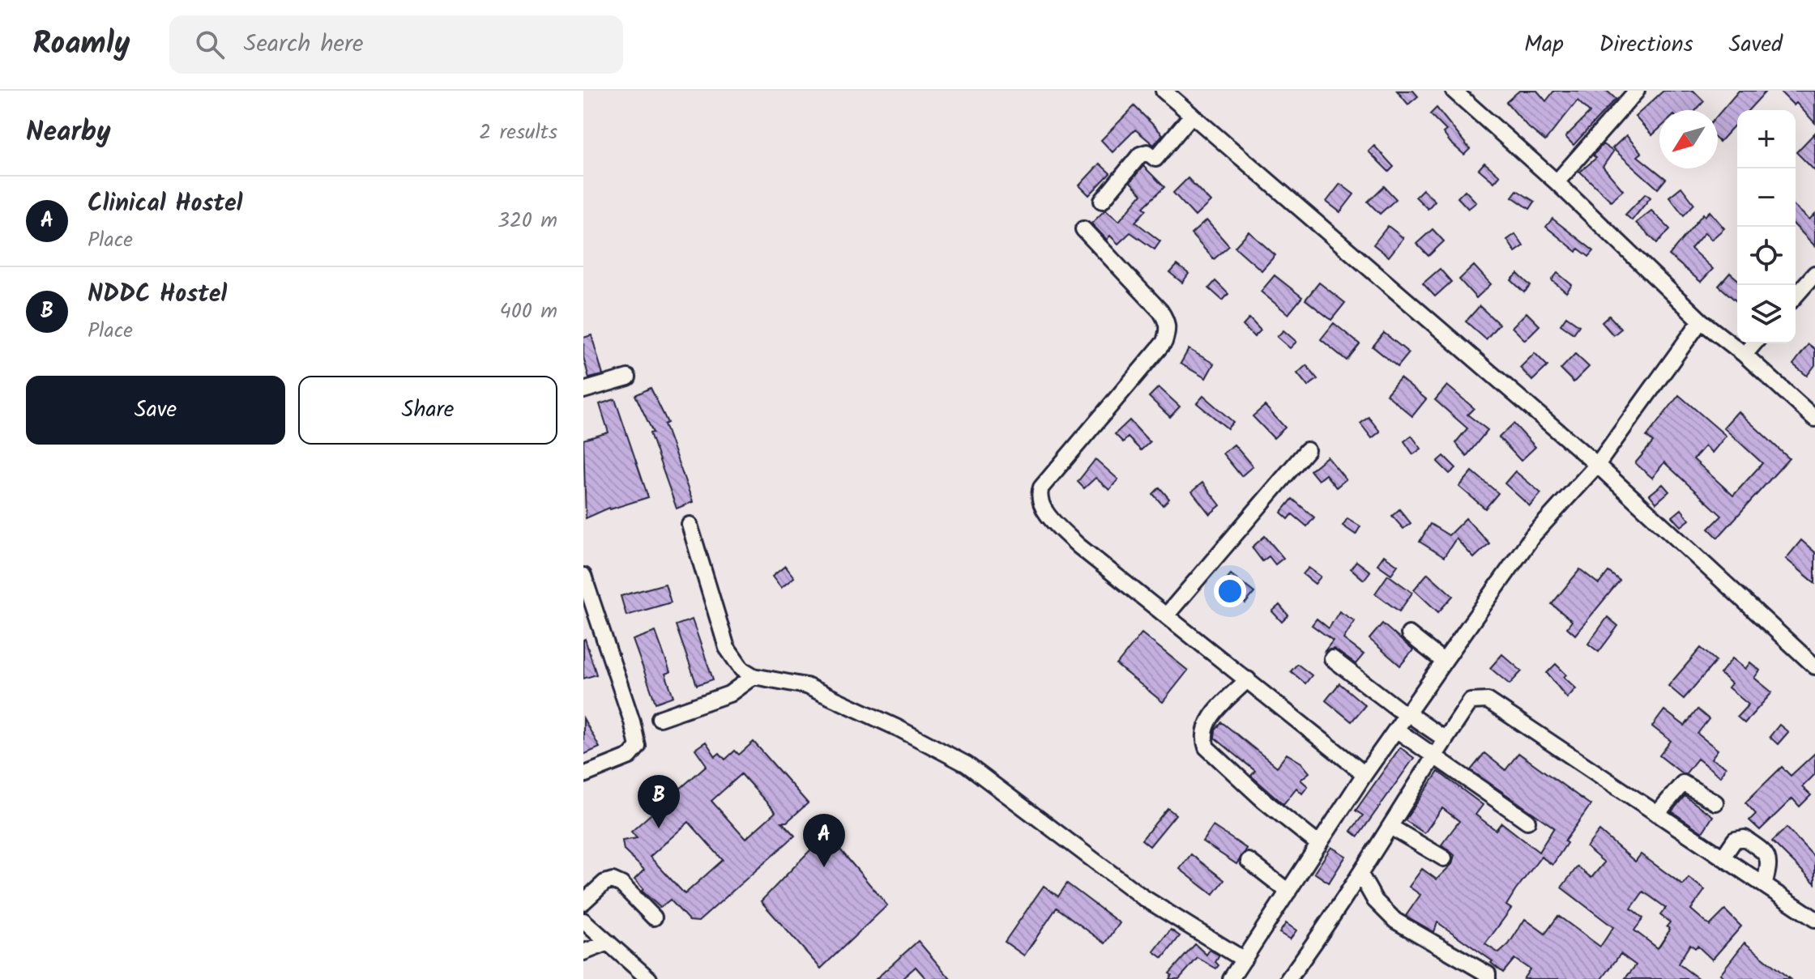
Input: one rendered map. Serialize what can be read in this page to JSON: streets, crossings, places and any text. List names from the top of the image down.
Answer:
{
  "north": "bottom left",
  "page": {
    "header": "Roamly",
    "search": "Search here",
    "nav": ["Map", "Directions", "Saved"],
    "heading": ["Nearby", "2 results"],
    "map_buttons": ["+", "−"],
    "list": [
      {
        "mark": "A",
        "name": "Clinical Hostel",
        "note": "Place",
        "value": "320 m"
      },
      {
        "mark": "B",
        "name": "NDDC Hostel",
        "note": "Place",
        "value": "400 m"
      }
    ],
    "buttons": ["Save", "Share"],
    "pins": ["B", "A"]
  }
}
